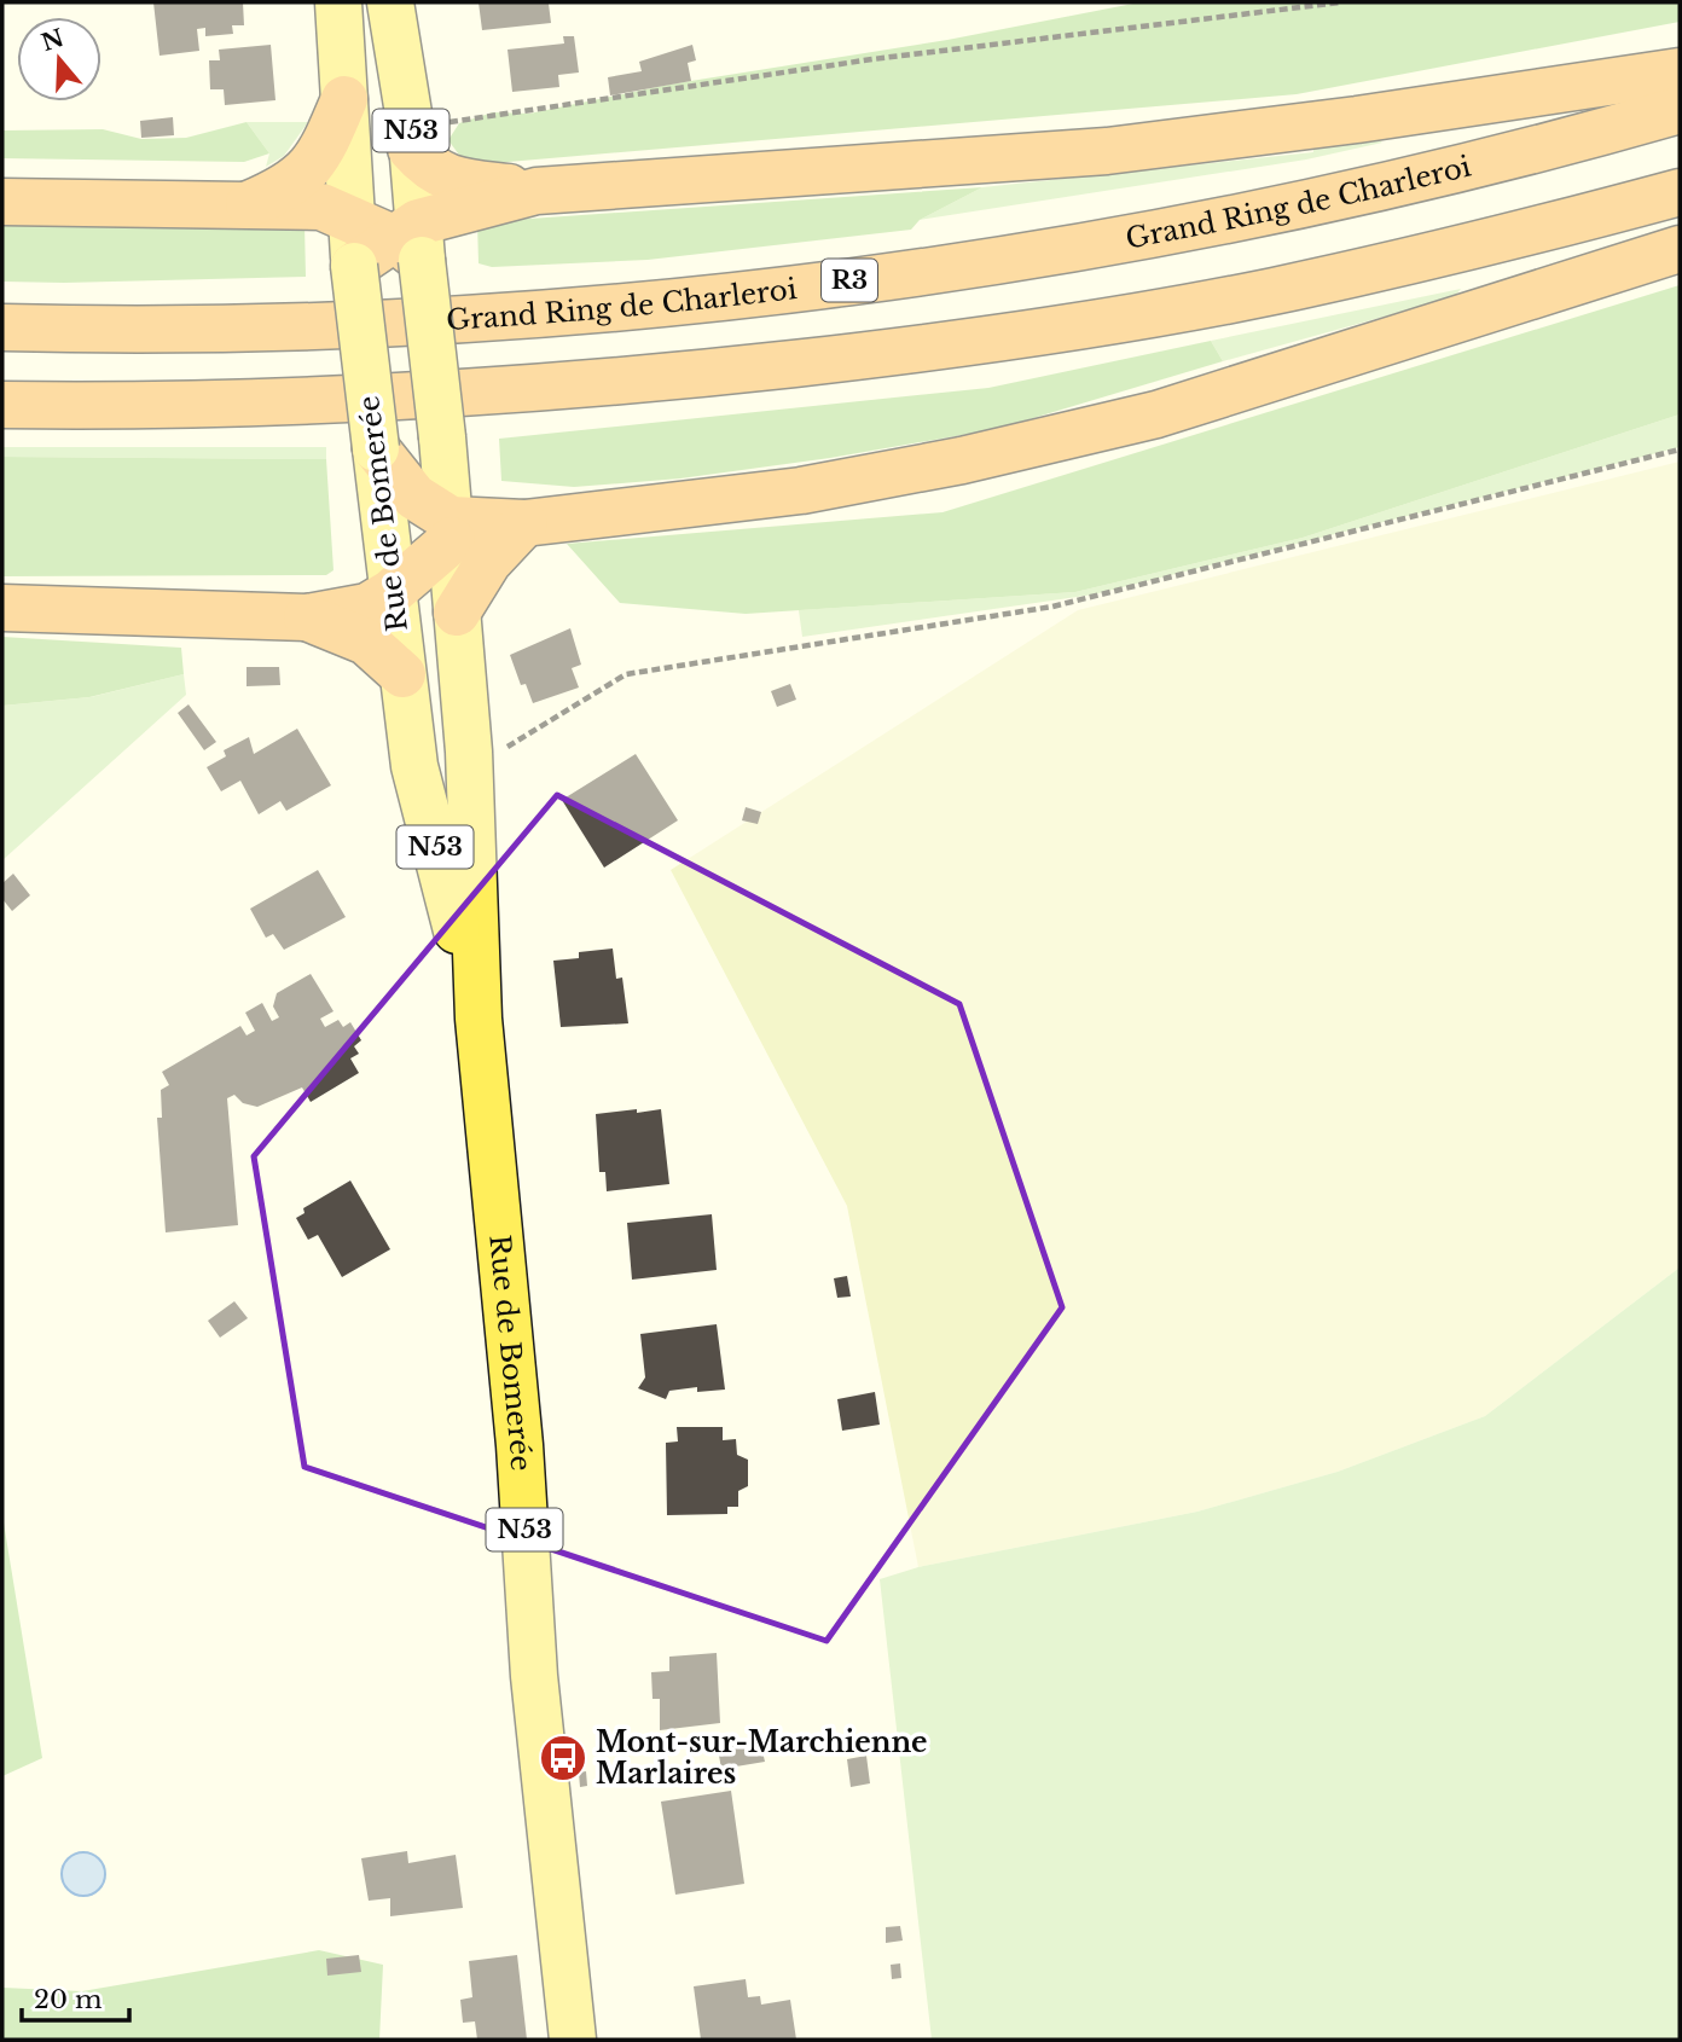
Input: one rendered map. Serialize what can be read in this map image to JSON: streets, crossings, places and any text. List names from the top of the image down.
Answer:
{
  "streets": {
    "highway": ["Grand Ring de Charleroi", "R3"],
    "main road": ["N53", "Rue de Bomerée"]
  },
  "places": {
    "bus stop": ["Mont-sur-Marchienne Marlaires"]
  },
  "scale_bar": "20 m",
  "north": "top"
}
